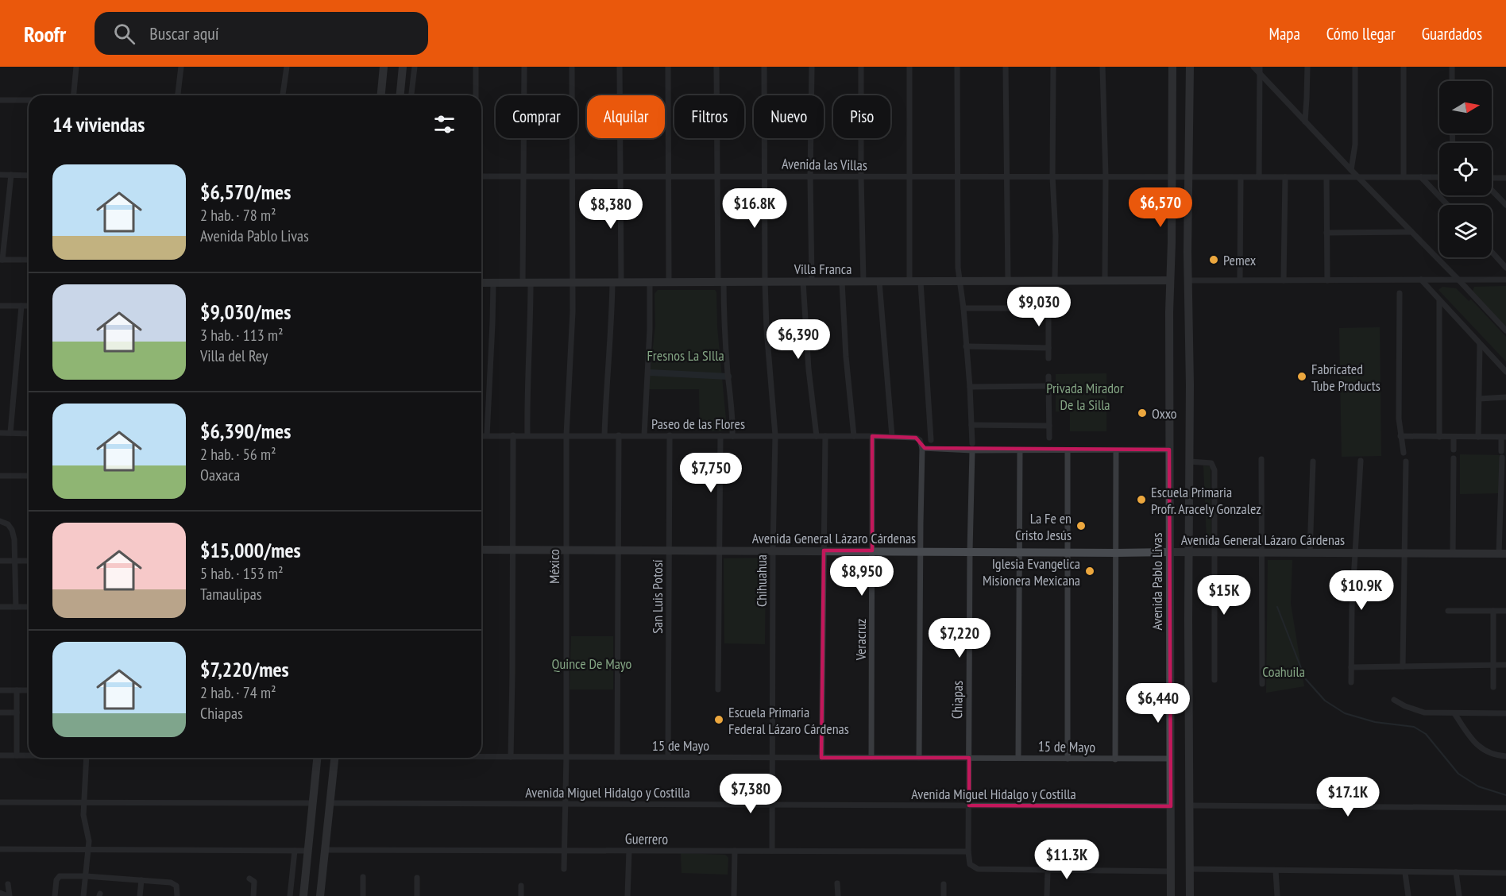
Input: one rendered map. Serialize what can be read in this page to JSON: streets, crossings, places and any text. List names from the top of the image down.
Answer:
{
  "streets": {
    "main road": ["Villa Franca", "Avenida General Lázaro Cárdenas", "Avenida Pablo Livas"],
    "street": [
      "Avenida las Villas",
      "Paseo de las Flores",
      "México",
      "Chihuahua",
      "San Luis Potosí",
      "Veracruz",
      "Chiapas",
      "15 de Mayo",
      "Avenida Miguel Hidalgo y Costilla",
      "Guerrero"
    ]
  },
  "crossings": [
    ["Avenida las Villas", "México"],
    ["Avenida las Villas", "Chihuahua"],
    ["Avenida las Villas", "Avenida Pablo Livas"],
    ["Villa Franca", "México"],
    ["Villa Franca", "Chihuahua"],
    ["Villa Franca", "Avenida Pablo Livas"],
    ["Paseo de las Flores", "México"],
    ["Paseo de las Flores", "Chihuahua"],
    ["Paseo de las Flores", "San Luis Potosí"],
    ["Paseo de las Flores", "Veracruz"],
    ["Avenida General Lázaro Cárdenas", "México"],
    ["Avenida General Lázaro Cárdenas", "Chihuahua"],
    ["Avenida General Lázaro Cárdenas", "Avenida Pablo Livas"],
    ["Avenida General Lázaro Cárdenas", "San Luis Potosí"],
    ["Avenida General Lázaro Cárdenas", "Veracruz"],
    ["Avenida General Lázaro Cárdenas", "Chiapas"],
    ["México", "15 de Mayo"],
    ["México", "Avenida Miguel Hidalgo y Costilla"],
    ["México", "Guerrero"],
    ["Chihuahua", "15 de Mayo"],
    ["Chihuahua", "Avenida Miguel Hidalgo y Costilla"],
    ["Chihuahua", "Guerrero"],
    ["Avenida Pablo Livas", "15 de Mayo"],
    ["Avenida Pablo Livas", "Avenida Miguel Hidalgo y Costilla"],
    ["San Luis Potosí", "15 de Mayo"],
    ["Veracruz", "15 de Mayo"],
    ["Chiapas", "15 de Mayo"],
    ["Chiapas", "Avenida Miguel Hidalgo y Costilla"],
    ["Chiapas", "Guerrero"]
  ],
  "parks": [
    "Fresnos La SIlla",
    "Privada Mirador De la Silla",
    "Quince De Mayo",
    "Coahuila"
  ],
  "places": [
    "Pemex",
    "Fabricated Tube Products",
    "Oxxo",
    "Escuela Primaria Profr. Aracely Gonzalez",
    "La Fe en Cristo Jesús",
    "Iglesia Evangelica Misionera Mexicana",
    "Escuela Primaria Federal Lázaro Cárdenas"
  ],
  "north": "right",
  "page": {
    "header": "Roofr",
    "search": "Buscar aquí",
    "nav": ["Mapa", "Cómo llegar", "Guardados"],
    "chip": [
      "Comprar",
      "Alquilar",
      "Filtros",
      "Nuevo",
      "Piso"
    ],
    "heading": "14 viviendas",
    "list": [
      {
        "name": "$6,570/mes",
        "note": "2 hab. · 78 m² · Avenida Pablo Livas"
      },
      {
        "name": "$9,030/mes",
        "note": "3 hab. · 113 m² · Villa del Rey"
      },
      {
        "name": "$6,390/mes",
        "note": "2 hab. · 56 m² · Oaxaca"
      },
      {
        "name": "$15,000/mes",
        "note": "5 hab. · 153 m² · Tamaulipas"
      },
      {
        "name": "$7,220/mes",
        "note": "2 hab. · 74 m² · Chiapas"
      }
    ],
    "price": [
      "$6,570",
      "$16.8K",
      "$8,380",
      "$9,030",
      "$6,390",
      "$7,750",
      "$8,950",
      "$10.9K",
      "$15K",
      "$7,220",
      "$6,440",
      "$7,380",
      "$17.1K",
      "$11.3K"
    ]
  }
}
